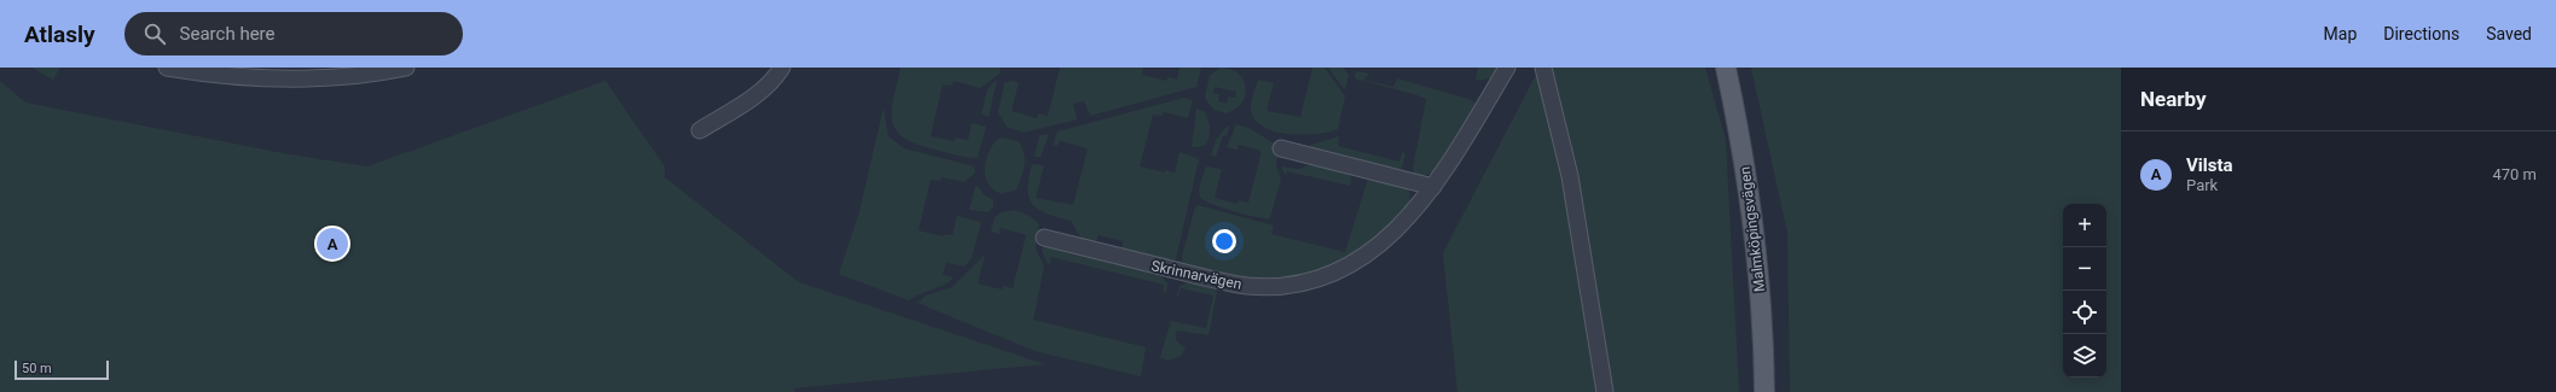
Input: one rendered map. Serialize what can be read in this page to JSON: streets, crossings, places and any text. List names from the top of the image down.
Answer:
{
  "streets": {
    "main road": ["Malmköpingsvägen"],
    "street": ["Skrinnarvägen"]
  },
  "scale_bar": "50 m",
  "page": {
    "header": "Atlasly",
    "search": "Search here",
    "nav": ["Map", "Directions", "Saved"],
    "heading": "Nearby",
    "list": [
      {
        "mark": "A",
        "name": "Vilsta",
        "note": "Park",
        "value": "470 m"
      }
    ],
    "map_buttons": ["+", "−"],
    "pins": "A",
    "scale": "50 m"
  }
}
